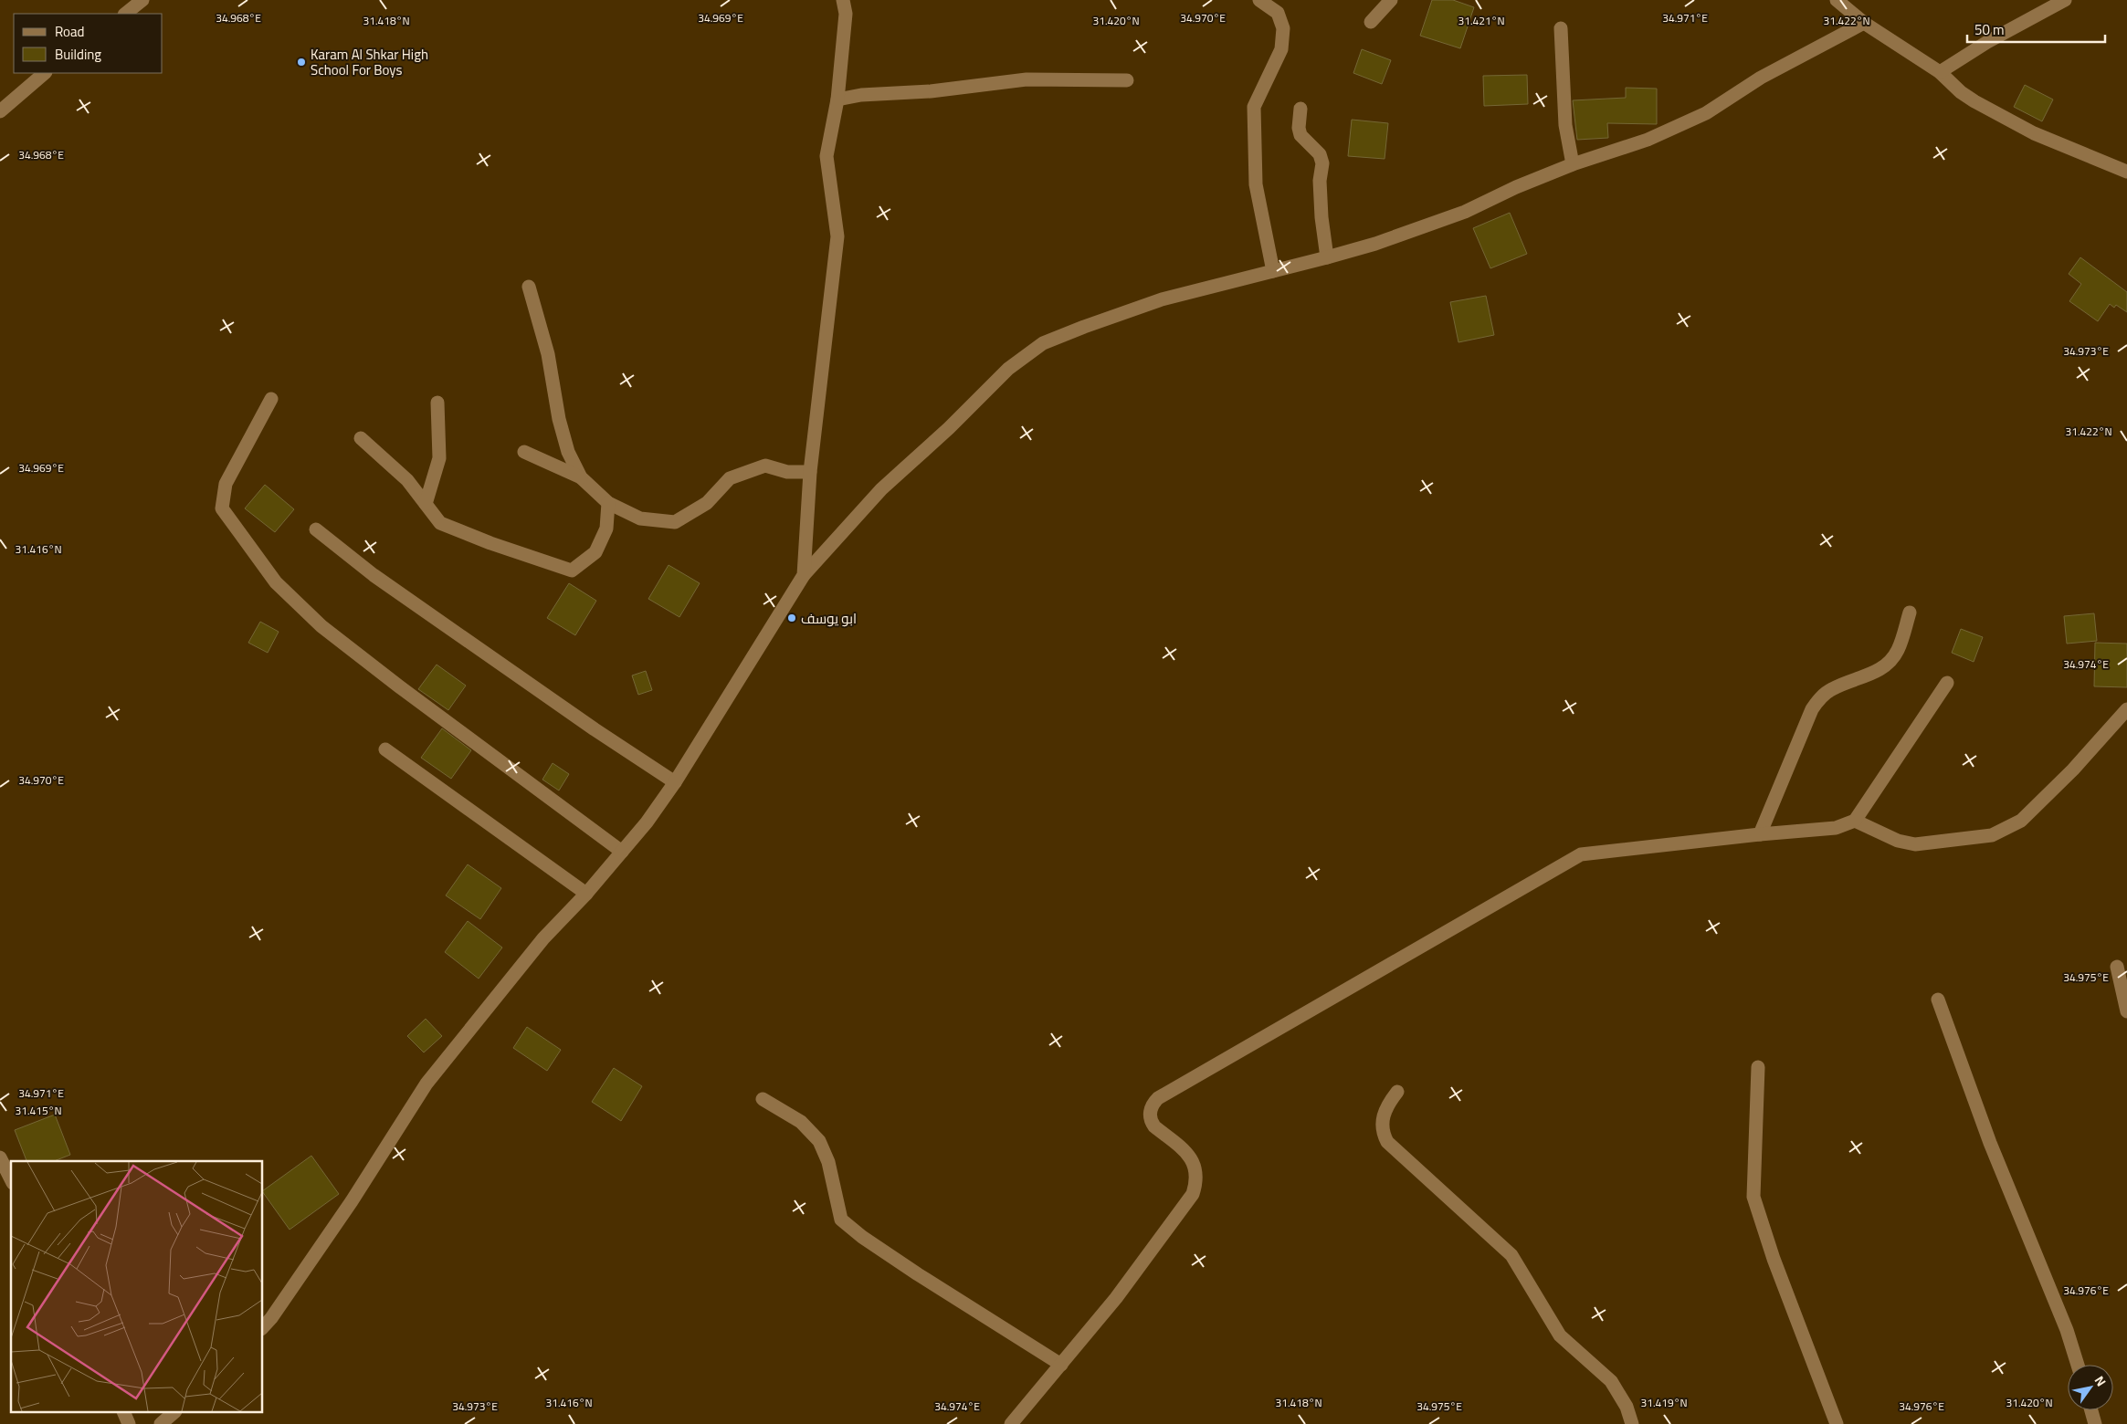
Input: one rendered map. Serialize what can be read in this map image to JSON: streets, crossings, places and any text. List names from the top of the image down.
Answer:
{
  "places": ["Karam Al Shkar High School For Boys", "ابو يوسف"],
  "legend": ["Road", "Building"],
  "scale_bar": "50 m",
  "north": "top right",
  "coordinates": [
    "34.968°E",
    "34.969°E",
    "34.970°E",
    "34.971°E",
    "31.418°N",
    "31.420°N",
    "31.421°N",
    "31.422°N",
    "34.973°E",
    "31.416°N",
    "34.974°E",
    "34.975°E",
    "31.415°N",
    "34.976°E",
    "31.419°N"
  ]
}
